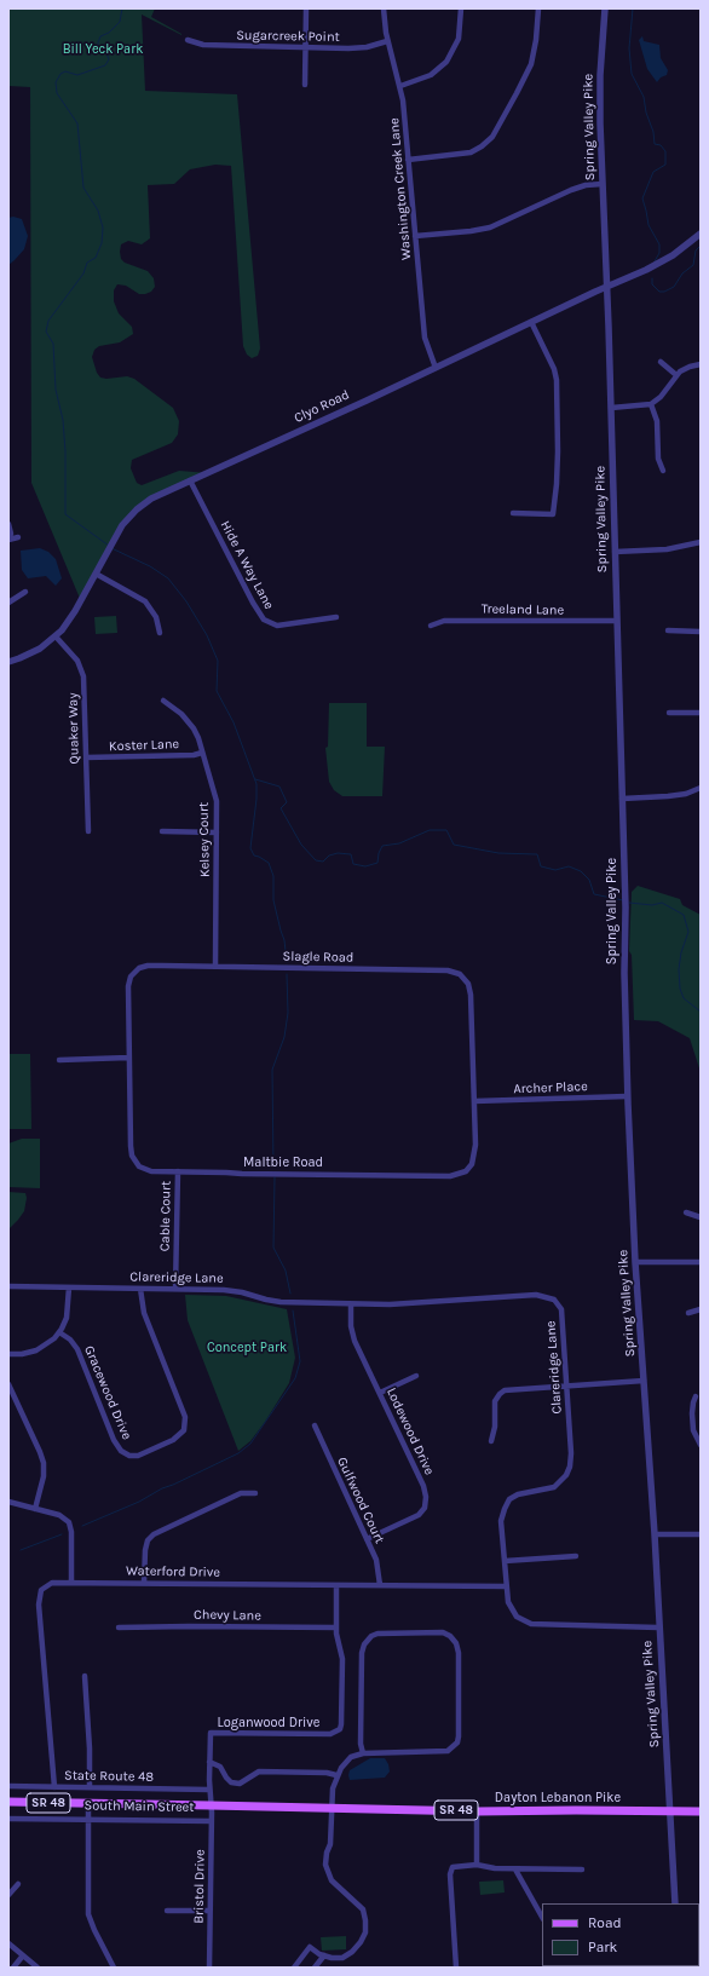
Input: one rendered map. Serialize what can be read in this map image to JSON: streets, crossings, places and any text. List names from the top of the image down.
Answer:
{
  "streets": {
    "main road": ["Dayton Lebanon Pike", "SR 48", "South Main Street"],
    "street": [
      "Sugarcreek Point",
      "Spring Valley Pike",
      "Washington Creek Lane",
      "Clyo Road",
      "Hide A Way Lane",
      "Treeland Lane",
      "Quaker Way",
      "Koster Lane",
      "Kelsey Court",
      "Slagle Road",
      "Archer Place",
      "Maltbie Road",
      "Cable Court",
      "Clareridge Lane",
      "Gracewood Drive",
      "Lodewood Drive",
      "Gulfwood Court",
      "Waterford Drive",
      "Chevy Lane",
      "Loganwood Drive",
      "State Route 48",
      "Bristol Drive"
    ]
  },
  "crossings": [
    ["Sugarcreek Point", "Washington Creek Lane"],
    ["Spring Valley Pike", "Clyo Road"],
    ["Spring Valley Pike", "Treeland Lane"],
    ["Spring Valley Pike", "Archer Place"],
    ["Spring Valley Pike", "Clareridge Lane"],
    ["Spring Valley Pike", "Dayton Lebanon Pike"],
    ["Washington Creek Lane", "Clyo Road"],
    ["Clyo Road", "Hide A Way Lane"],
    ["Clyo Road", "Quaker Way"],
    ["Quaker Way", "Koster Lane"],
    ["Koster Lane", "Kelsey Court"],
    ["Kelsey Court", "Slagle Road"],
    ["Slagle Road", "Archer Place"],
    ["Slagle Road", "Maltbie Road"],
    ["Archer Place", "Maltbie Road"],
    ["Maltbie Road", "Cable Court"],
    ["Cable Court", "Clareridge Lane"],
    ["Clareridge Lane", "Gracewood Drive"],
    ["Clareridge Lane", "Lodewood Drive"],
    ["Clareridge Lane", "Waterford Drive"],
    ["Lodewood Drive", "Gulfwood Court"],
    ["Gulfwood Court", "Waterford Drive"],
    ["Waterford Drive", "Loganwood Drive"],
    ["Waterford Drive", "State Route 48"],
    ["Chevy Lane", "Loganwood Drive"],
    ["Loganwood Drive", "State Route 48"],
    ["Loganwood Drive", "Dayton Lebanon Pike"],
    ["Loganwood Drive", "South Main Street"],
    ["Loganwood Drive", "Bristol Drive"],
    ["Dayton Lebanon Pike", "South Main Street"],
    ["Dayton Lebanon Pike", "Bristol Drive"],
    ["South Main Street", "Bristol Drive"]
  ],
  "parks": ["Bill Yeck Park", "Concept Park"],
  "legend": ["Road", "Park"]
}
